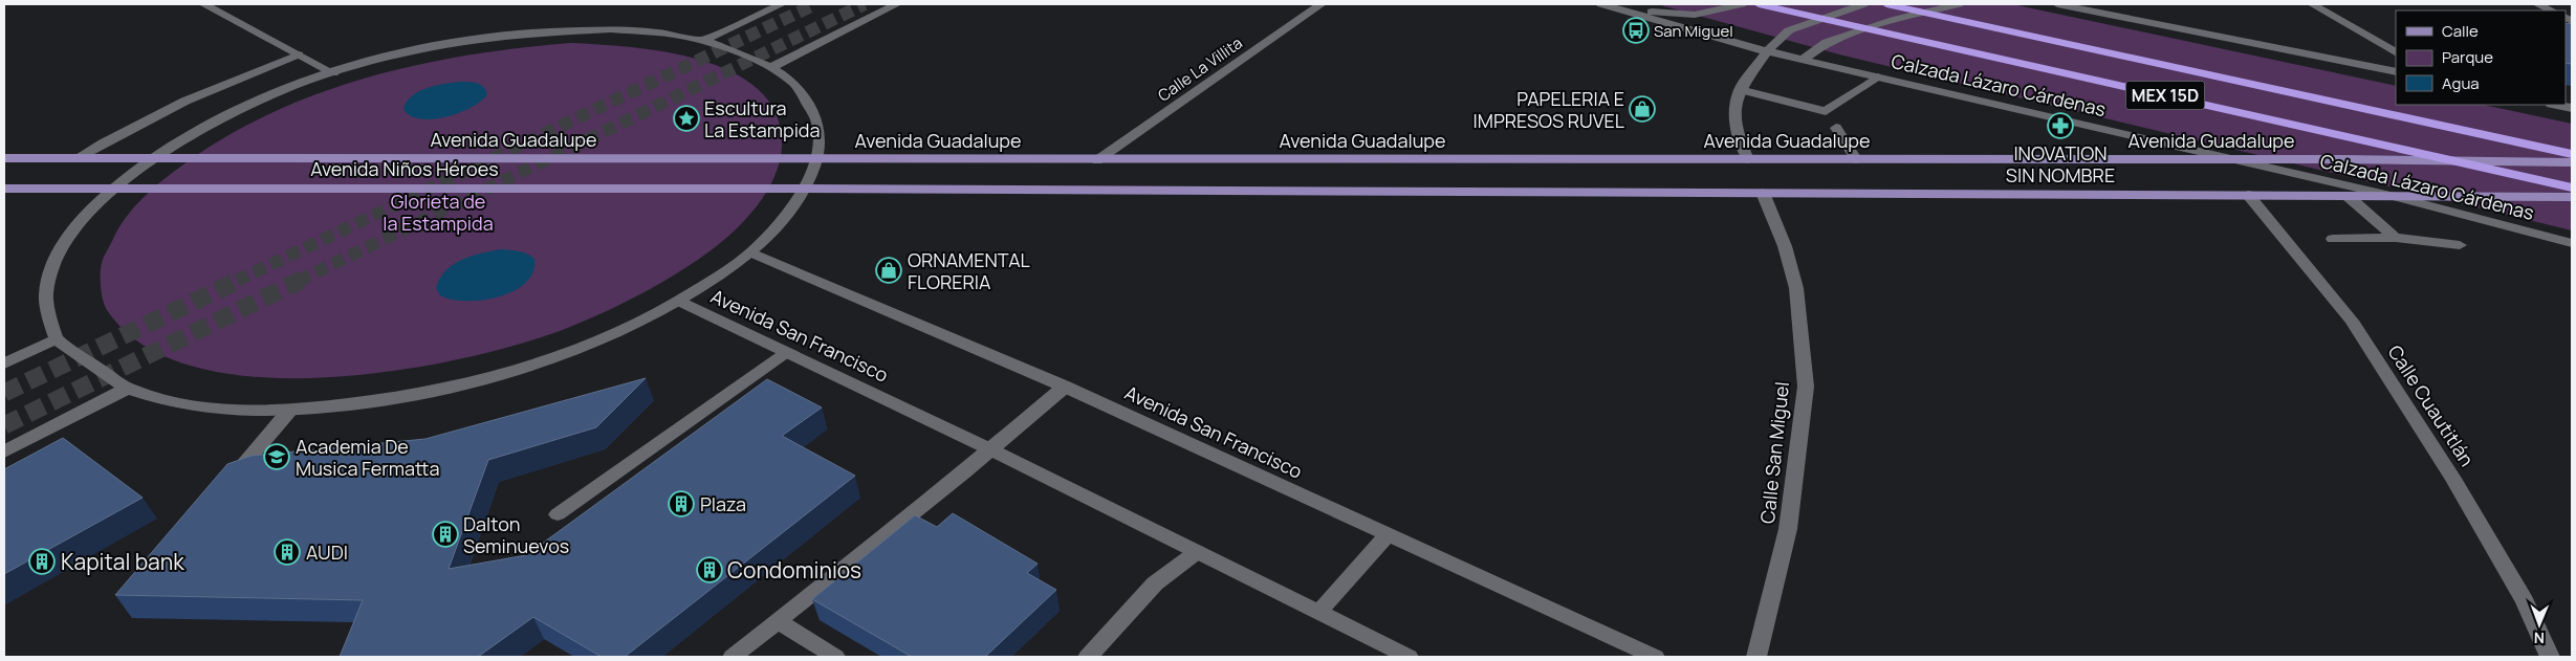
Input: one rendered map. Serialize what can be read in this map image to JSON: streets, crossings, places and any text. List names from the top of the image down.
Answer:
{
  "streets": {
    "highway": ["Calzada Lázaro Cárdenas", "MEX 15D"],
    "main road": ["Avenida Guadalupe", "Avenida Niños Héroes"],
    "street": [
      "Calle La Villita",
      "Avenida San Francisco",
      "Calle Cuautitlán",
      "Calle San Miguel"
    ]
  },
  "crossings": [
    ["Calle La Villita", "Avenida Guadalupe"],
    ["Calzada Lázaro Cárdenas", "Avenida Guadalupe"]
  ],
  "parks": ["Glorieta de la Estampida"],
  "places": {
    "bus stop": ["San Miguel"],
    "shop": ["PAPELERIA E IMPRESOS RUVEL", "ORNAMENTAL FLORERIA"],
    "place": ["Escultura La Estampida"],
    "pharmacy": ["INOVATION SIN NOMBRE"],
    "school or university": ["Academia De Musica Fermatta"],
    "building": [
      "Plaza",
      "Dalton Seminuevos",
      "AUDI",
      "Kapital bank",
      "Condominios"
    ]
  },
  "legend": ["Calle", "Parque", "Agua"],
  "north": "bottom"
}
